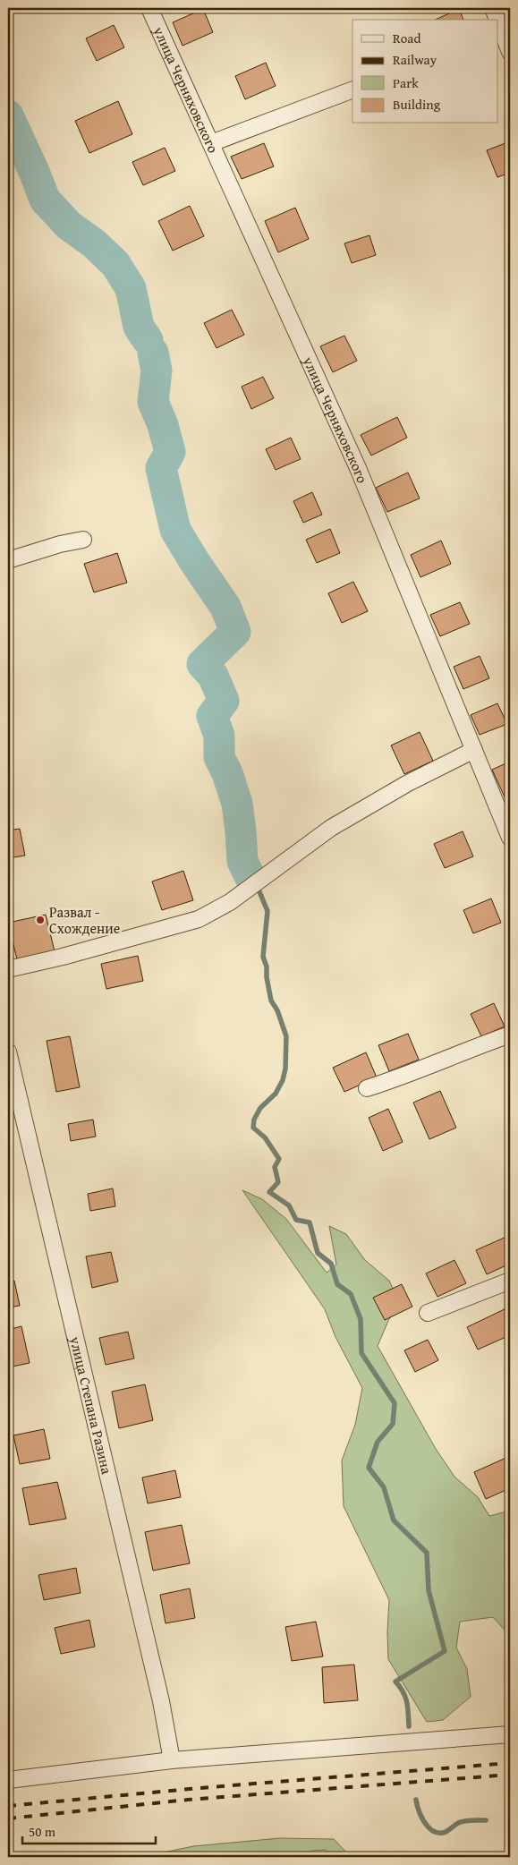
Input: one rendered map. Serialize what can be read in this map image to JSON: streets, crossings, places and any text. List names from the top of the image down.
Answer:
{
  "streets": {
    "street": ["улица Черняховского", "улица Степана Разина"]
  },
  "places": ["Развал - Схождение"],
  "legend": [
    "Road",
    "Railway",
    "Park",
    "Building"
  ],
  "scale_bar": "50 m"
}
